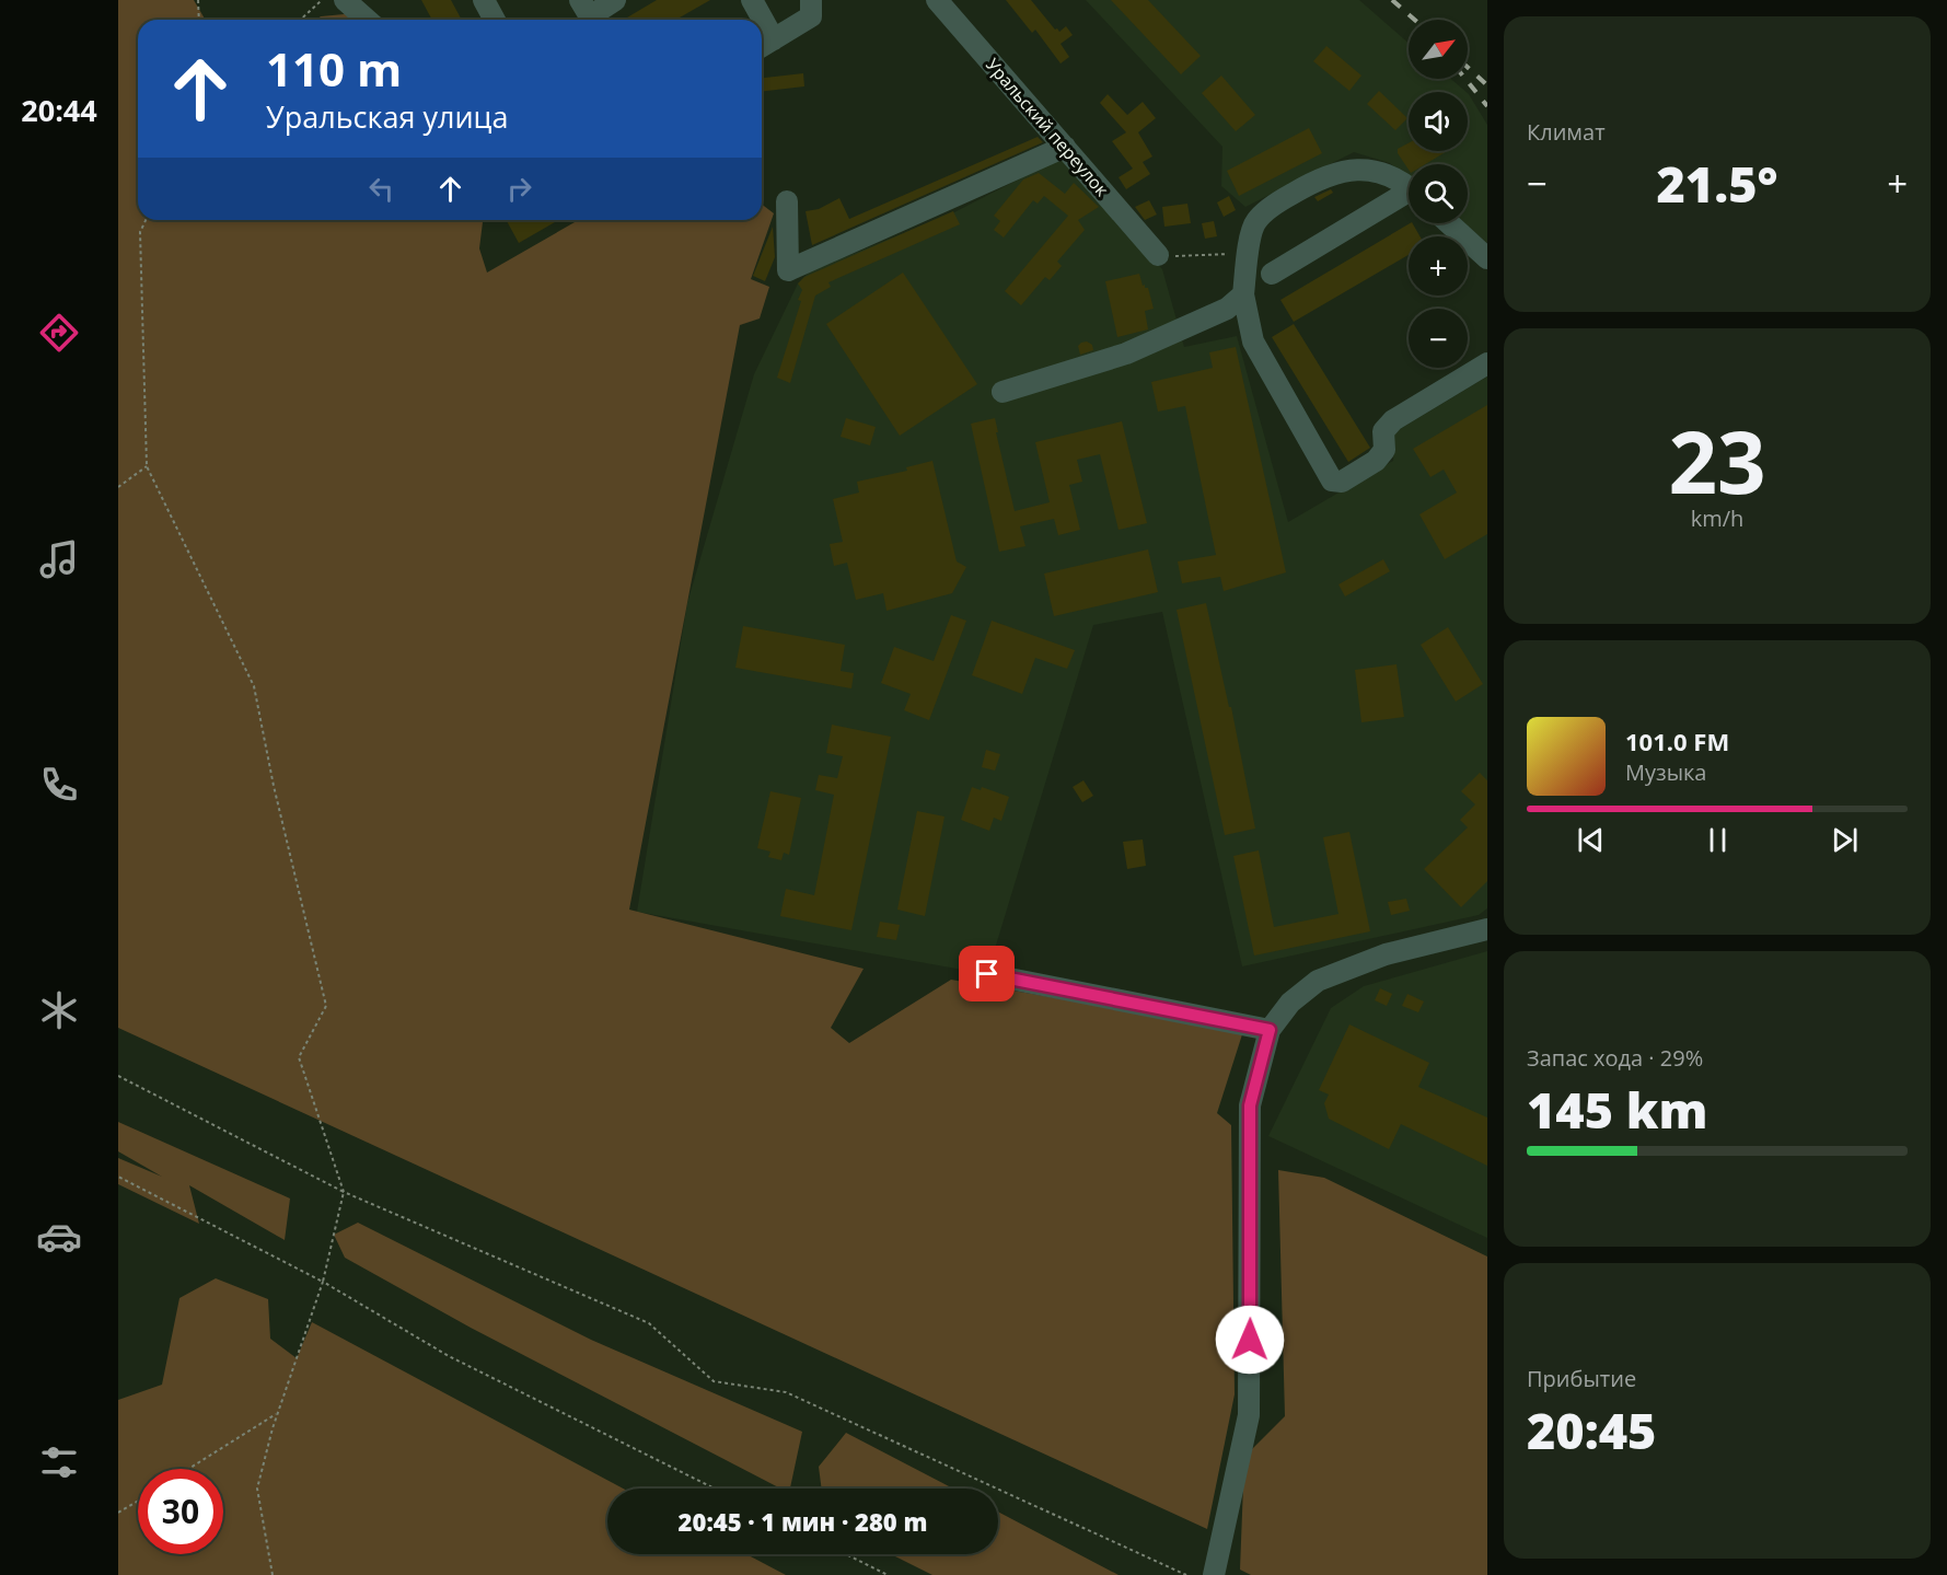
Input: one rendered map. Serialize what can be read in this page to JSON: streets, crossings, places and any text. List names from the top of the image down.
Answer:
{
  "streets": {
    "street": ["Уральский переулок"]
  },
  "north": "top right",
  "page": {
    "tabs": "20:44",
    "tile": [
      "Климат",
      ["23", "km/h"],
      ["Запас хода · 29%", "145 km"],
      ["Прибытие", "20:45"]
    ],
    "map_buttons": ["+", "−"],
    "turn": ["110 m", "Уральская улица"],
    "heat": ["−", "21.5°", "+"],
    "song": ["101.0 FM", "Музыка"],
    "limit": "30",
    "trip": "20:45 · 1 мин · 280 m"
  }
}
